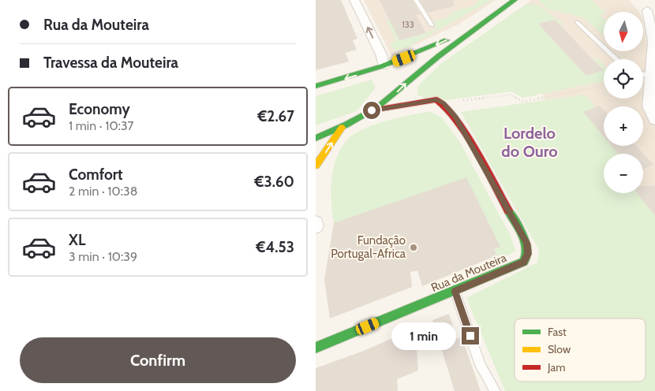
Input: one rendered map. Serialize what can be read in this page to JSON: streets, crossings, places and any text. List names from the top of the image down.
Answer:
{
  "streets": {
    "main road": ["Rua da Mouteira"]
  },
  "districts": ["Lordelo do Ouro"],
  "places": ["Fundação Portugal-Africa"],
  "house_numbers": ["133"],
  "legend": ["Fast", "Slow", "Jam"],
  "north": "bottom",
  "page": {
    "banner": ["Rua da Mouteira", "Travessa da Mouteira"],
    "map_buttons": ["+", "−"],
    "list": [
      {
        "name": "Economy",
        "note": "1 min · 10:37",
        "value": "€2.67"
      },
      {
        "name": "Comfort",
        "note": "2 min · 10:38",
        "value": "€3.60"
      },
      {
        "name": "XL",
        "note": "3 min · 10:39",
        "value": "€4.53"
      }
    ],
    "bubble": "1 min",
    "buttons": "Confirm"
  }
}
